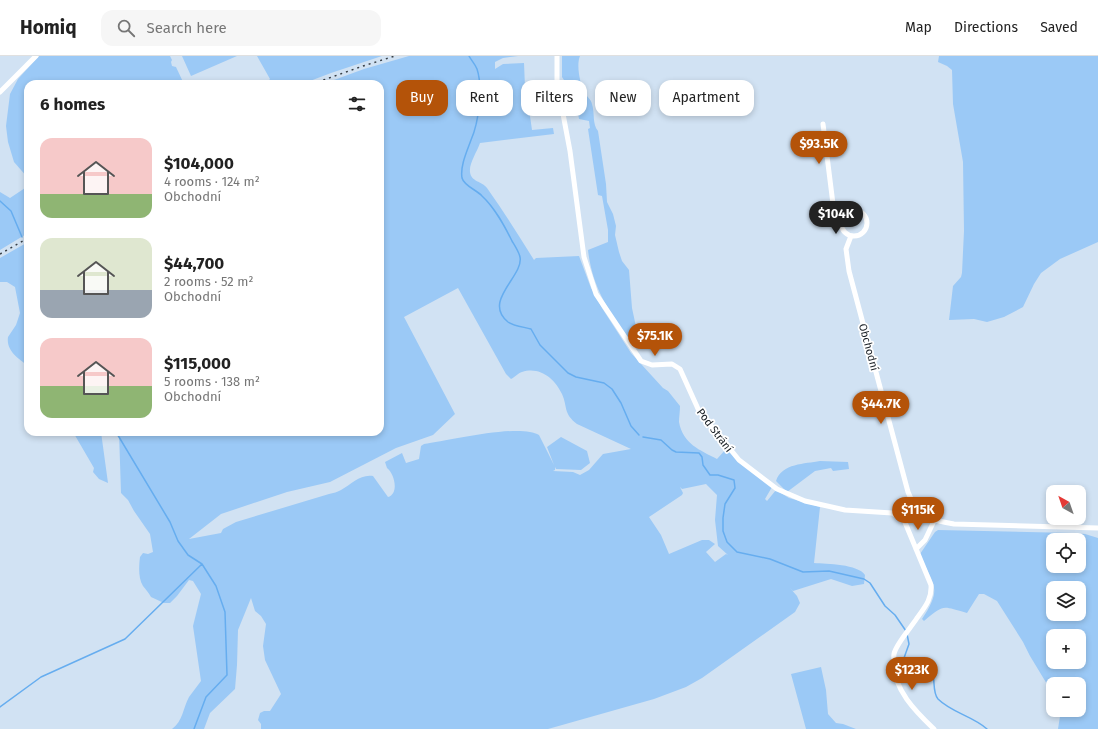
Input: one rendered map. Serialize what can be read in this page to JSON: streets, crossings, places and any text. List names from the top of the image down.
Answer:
{
  "streets": {
    "street": ["Obchodní", "Pod Strání"]
  },
  "north": "top left",
  "page": {
    "header": "Homiq",
    "search": "Search here",
    "nav": ["Map", "Directions", "Saved"],
    "chip": [
      "Buy",
      "Rent",
      "Filters",
      "New",
      "Apartment"
    ],
    "heading": "6 homes",
    "list": [
      {
        "name": "$104,000",
        "note": "4 rooms · 124 m² · Obchodní"
      },
      {
        "name": "$44,700",
        "note": "2 rooms · 52 m² · Obchodní"
      },
      {
        "name": "$115,000",
        "note": "5 rooms · 138 m² · Obchodní"
      }
    ],
    "price": [
      "$93.5K",
      "$104K",
      "$75.1K",
      "$44.7K",
      "$115K",
      "$123K"
    ],
    "map_buttons": ["+", "−"]
  }
}
